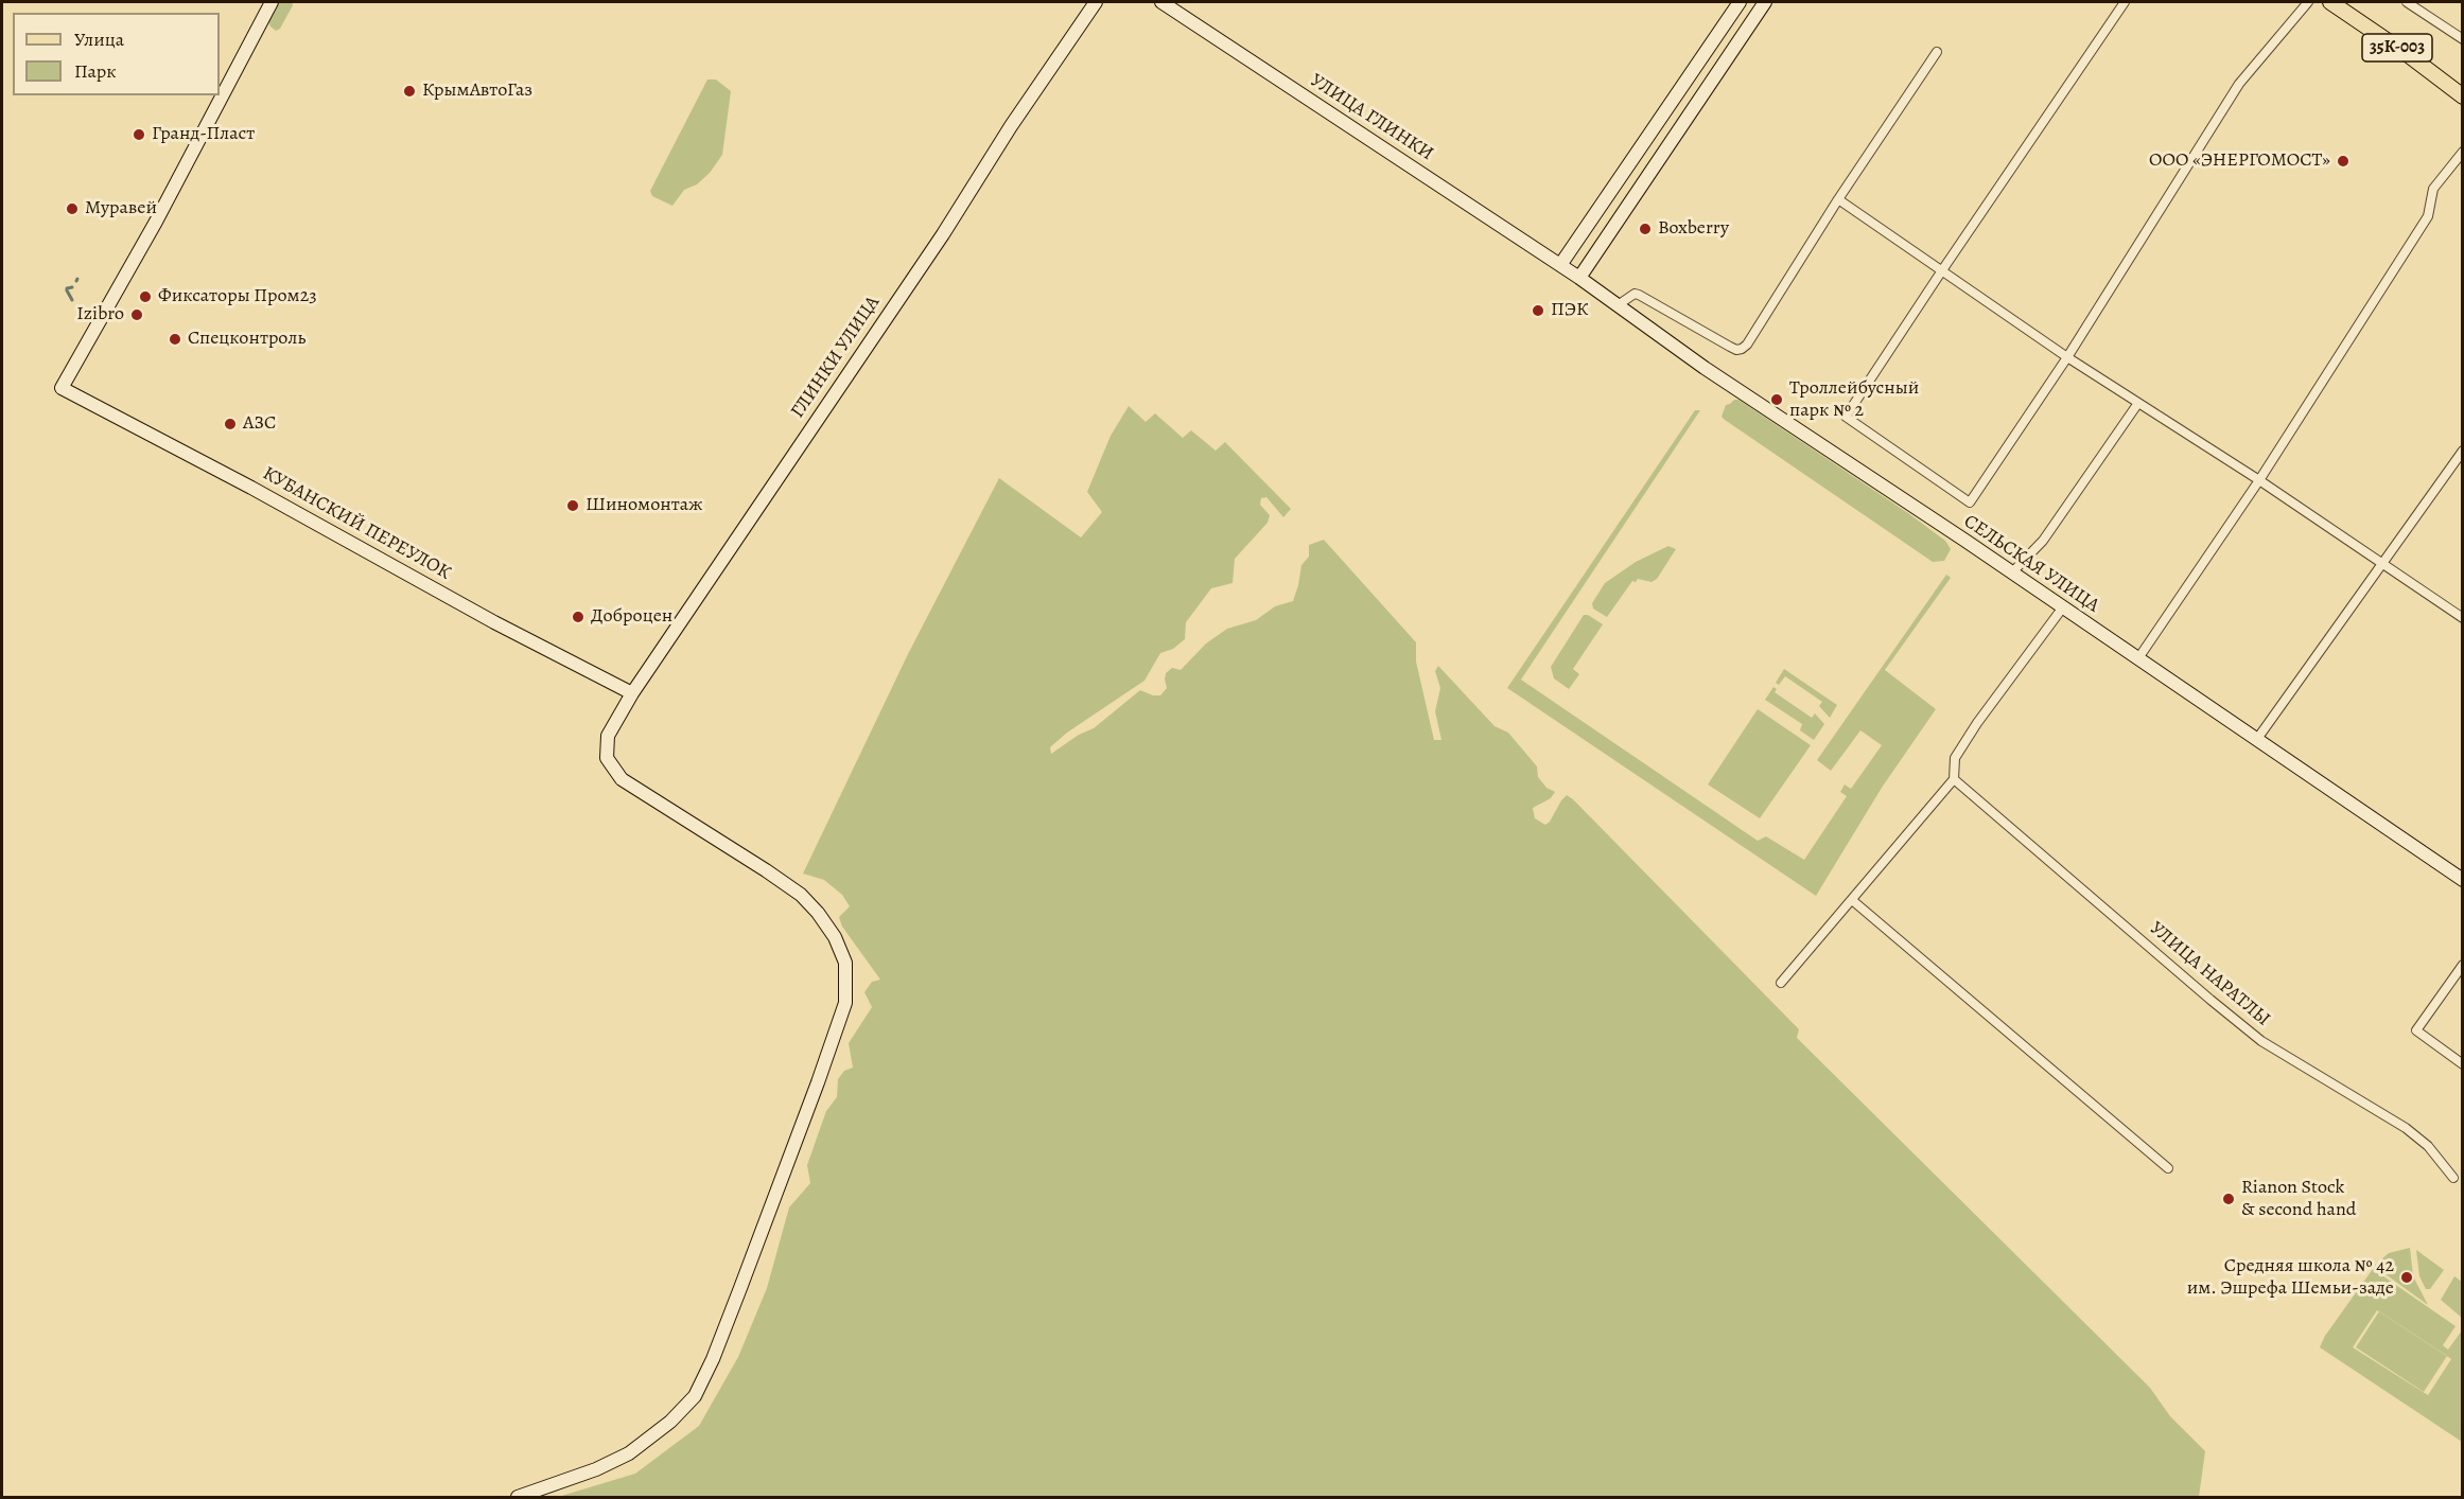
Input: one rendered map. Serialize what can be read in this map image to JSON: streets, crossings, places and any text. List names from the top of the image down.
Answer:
{
  "streets": {
    "main road": [
      "35К-003",
      "УЛИЦА ГЛИНКИ",
      "ГЛИНКИ УЛИЦА",
      "КУБАНСКИЙ ПЕРЕУЛОК",
      "СЕЛЬСКАЯ УЛИЦА"
    ],
    "street": ["УЛИЦА НАРАТЛЫ"]
  },
  "crossings": [
    ["УЛИЦА ГЛИНКИ", "СЕЛЬСКАЯ УЛИЦА"],
    ["ГЛИНКИ УЛИЦА", "КУБАНСКИЙ ПЕРЕУЛОК"]
  ],
  "places": [
    "КрымАвтоГаз",
    "Гранд-Пласт",
    "ООО «ЭНЕРГОМОСТ»",
    "Муравей",
    "Boxberry",
    "Фиксаторы Пром23",
    "ПЭК",
    "Izibro",
    "Спецконтроль",
    "Троллейбусный парк № 2",
    "АЗС",
    "Шиномонтаж",
    "Доброцен",
    "Rianon Stock & second hand",
    "Средняя школа № 42 им. Эшрефа Шемьи-заде"
  ],
  "legend": ["Улица", "Парк"]
}
